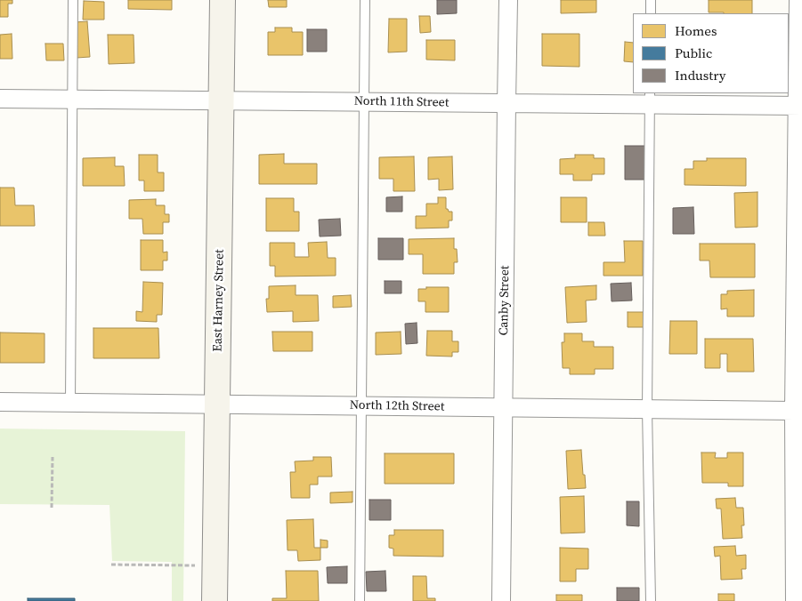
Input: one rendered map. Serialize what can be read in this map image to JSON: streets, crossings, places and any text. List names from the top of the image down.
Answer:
{
  "streets": {
    "main road": ["East Harney Street"],
    "street": ["North 11th Street", "Canby Street", "North 12th Street"]
  },
  "crossings": [
    ["North 11th Street", "East Harney Street"],
    ["North 11th Street", "Canby Street"],
    ["East Harney Street", "North 12th Street"],
    ["Canby Street", "North 12th Street"]
  ],
  "legend": ["Homes", "Public", "Industry"]
}
